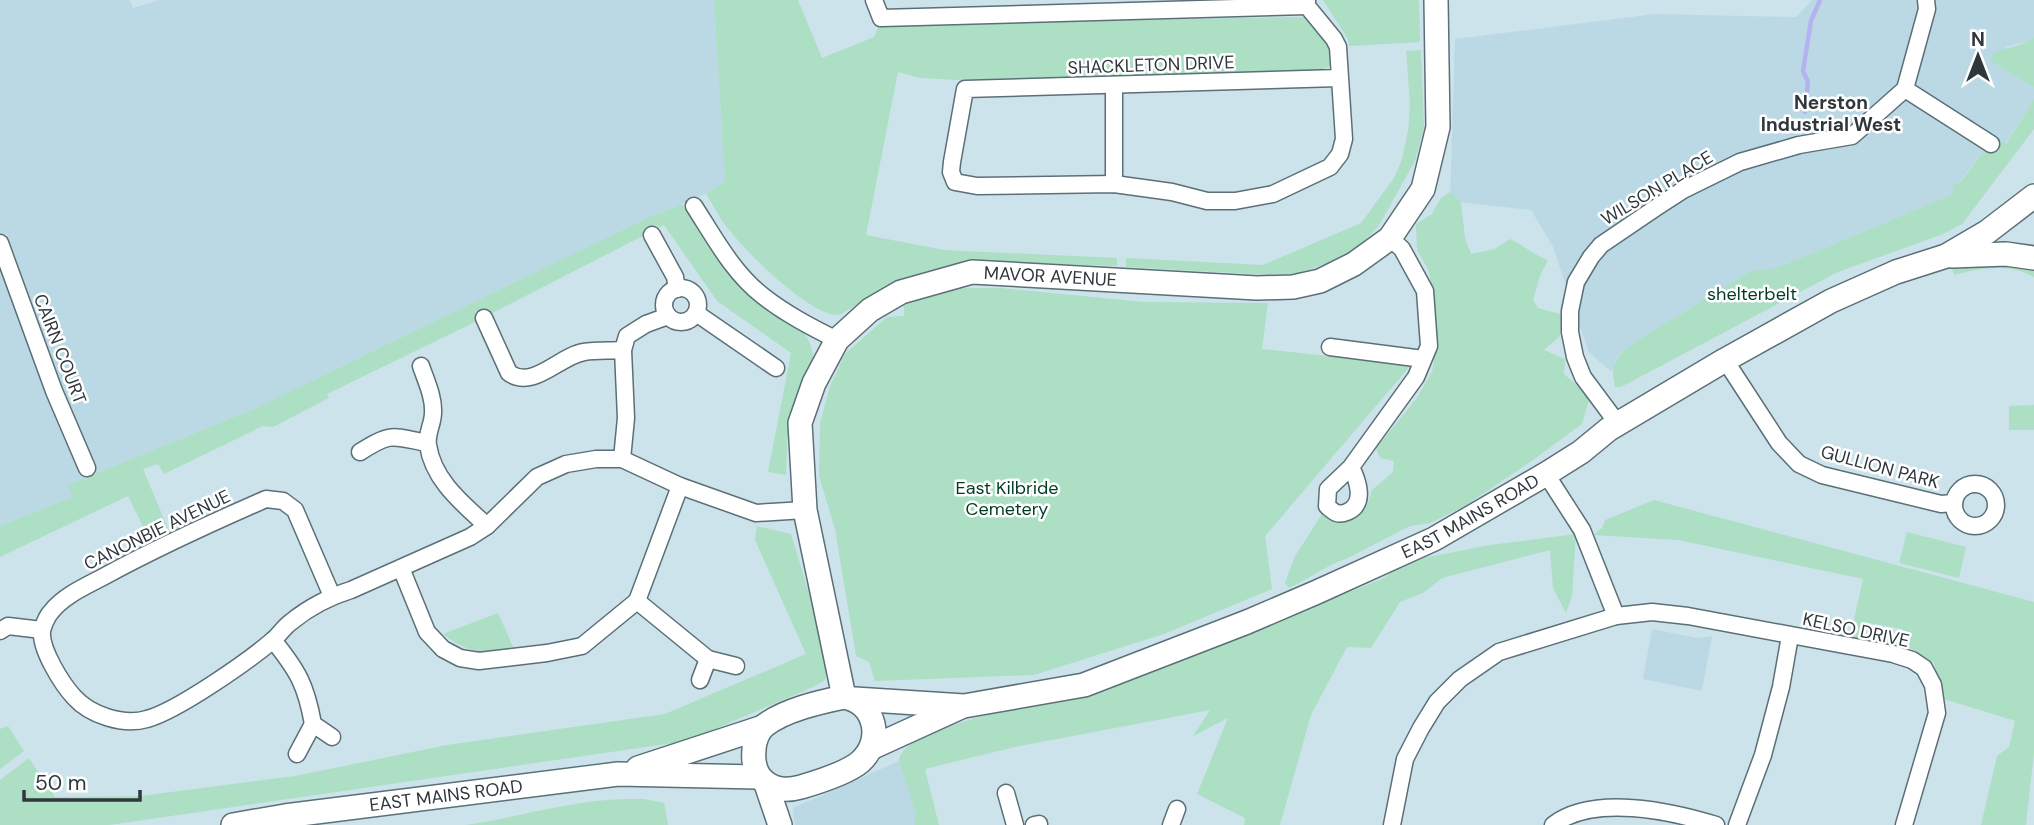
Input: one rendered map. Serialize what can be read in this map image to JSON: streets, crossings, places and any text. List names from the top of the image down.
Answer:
{
  "streets": {
    "main road": ["MAVOR AVENUE", "EAST MAINS ROAD"],
    "street": [
      "SHACKLETON DRIVE",
      "WILSON PLACE",
      "CAIRN COURT",
      "GULLION PARK",
      "CANONBIE AVENUE",
      "KELSO DRIVE"
    ]
  },
  "crossings": [
    ["WILSON PLACE", "EAST MAINS ROAD"],
    ["MAVOR AVENUE", "EAST MAINS ROAD"],
    ["GULLION PARK", "EAST MAINS ROAD"]
  ],
  "districts": ["Nerston Industrial West"],
  "parks": ["shelterbelt", "East Kilbride Cemetery"],
  "scale_bar": "50 m",
  "north": "top"
}
